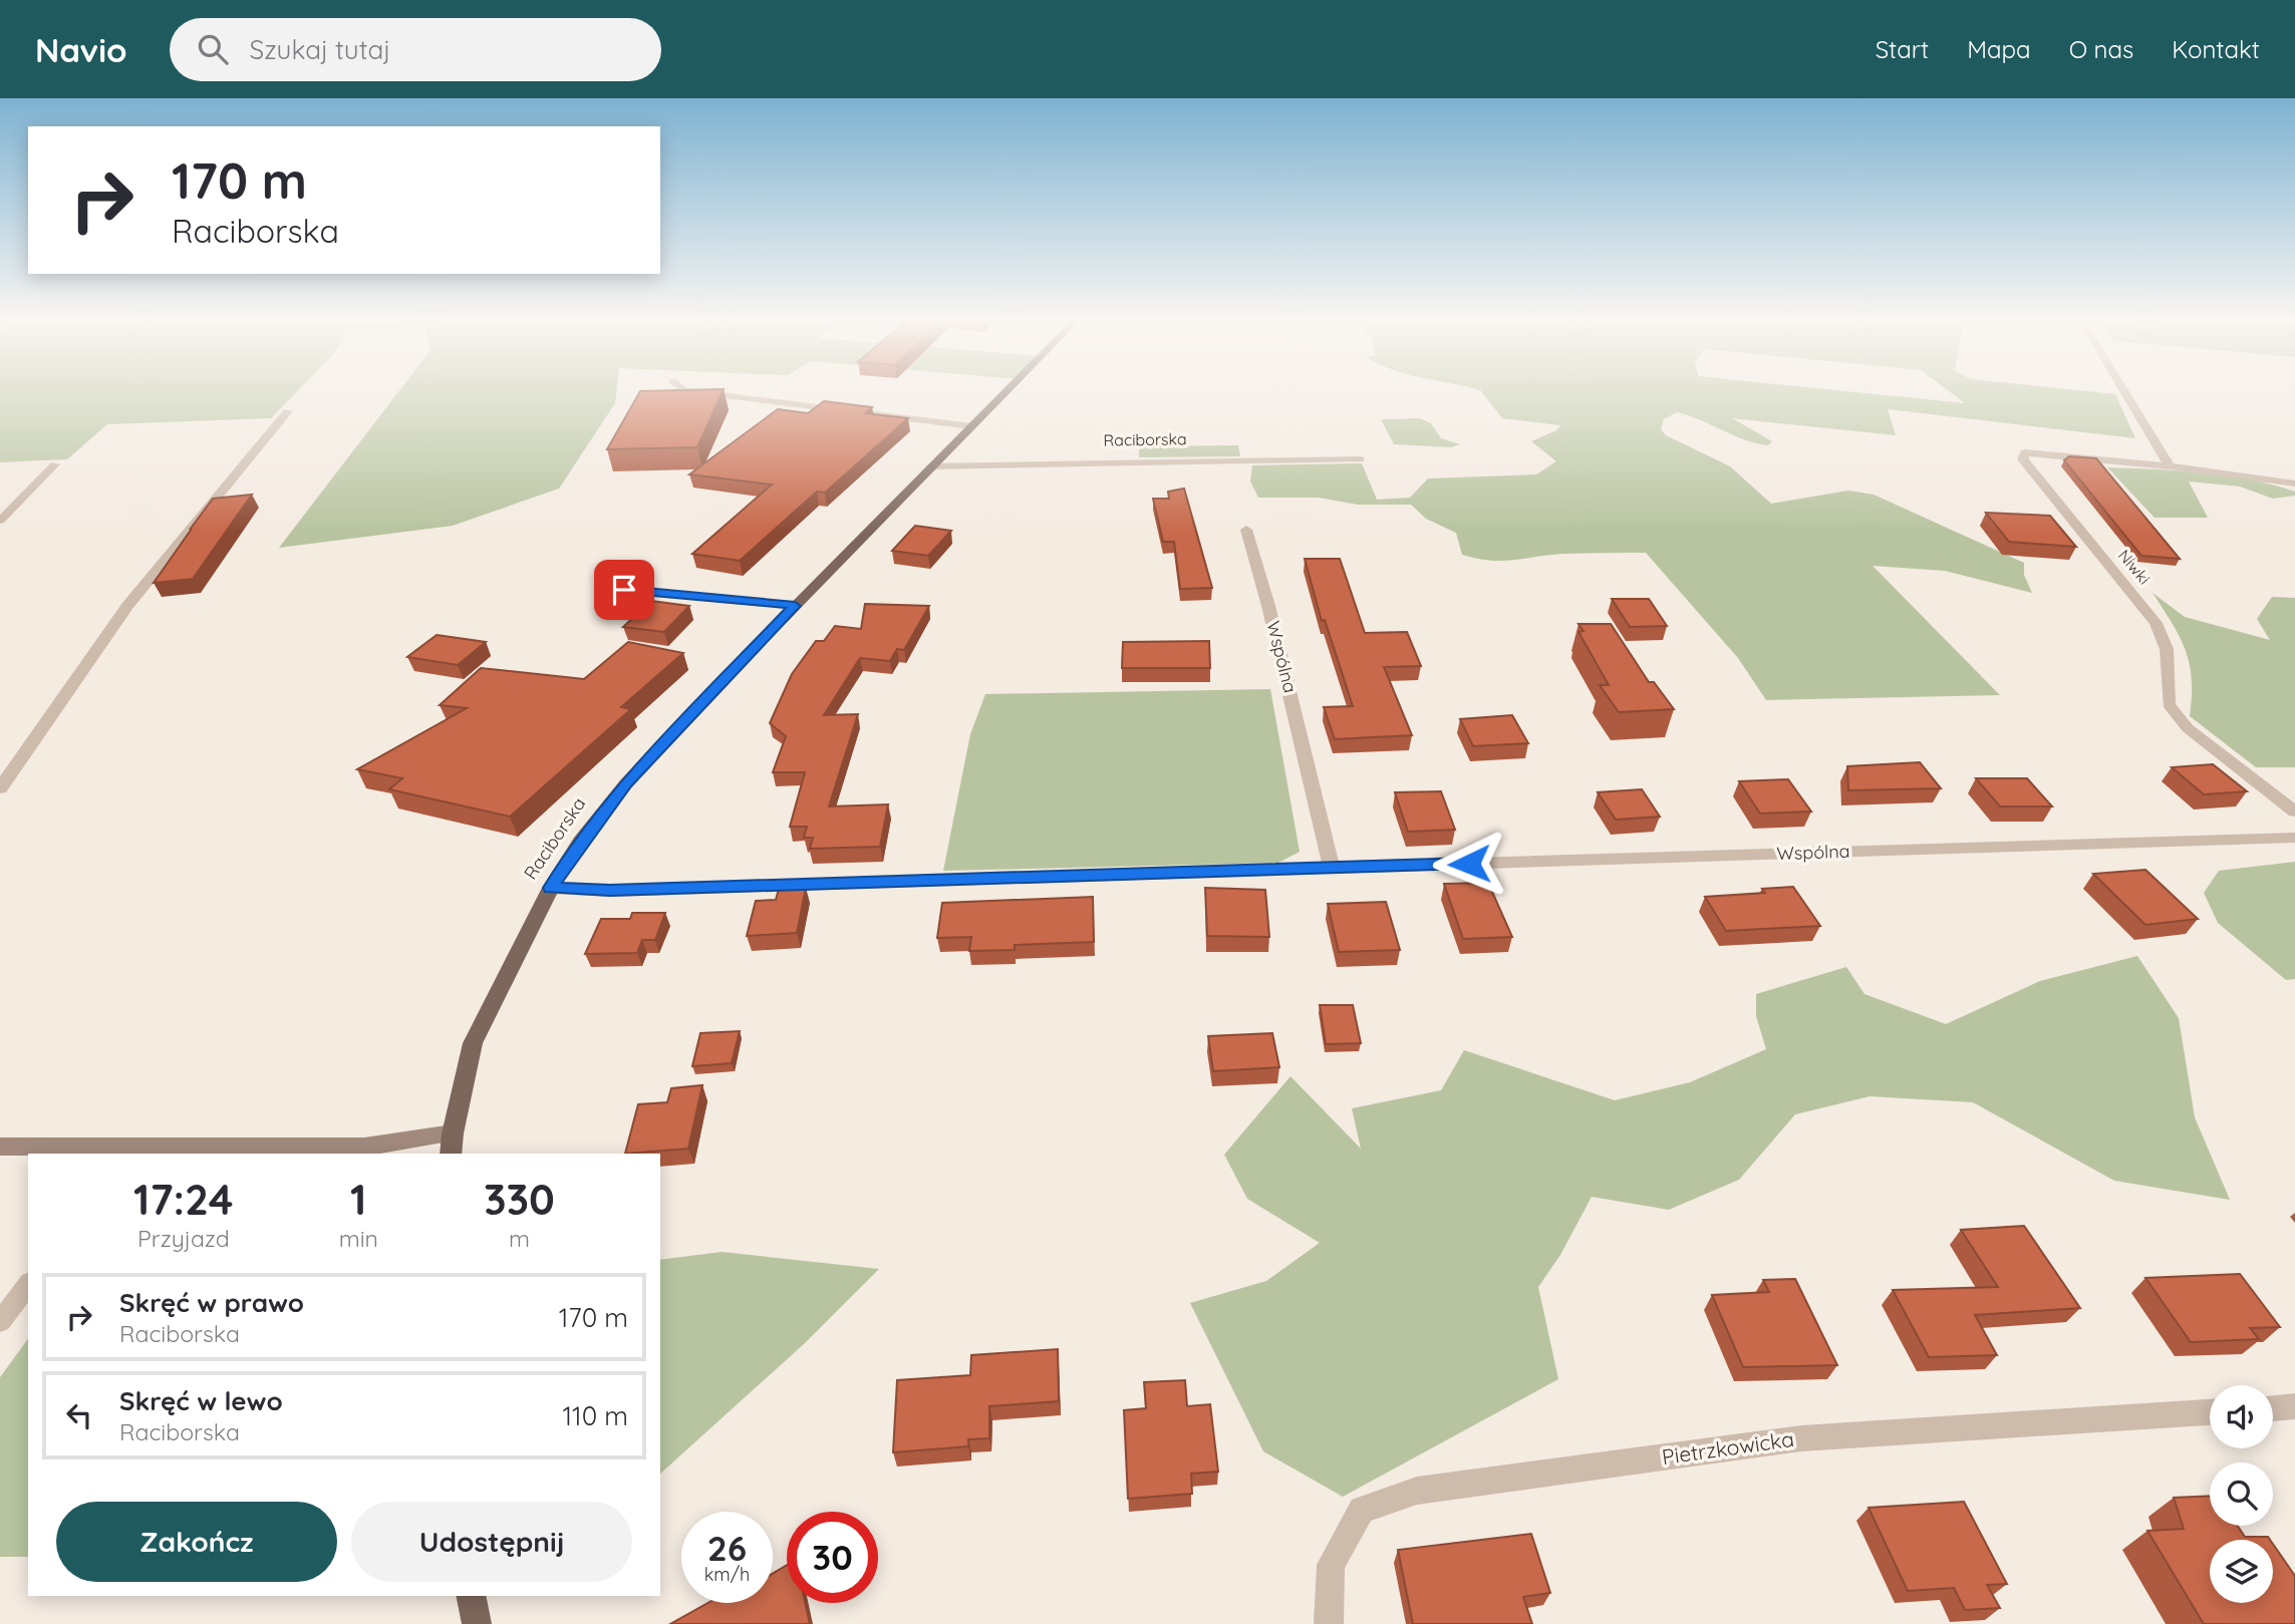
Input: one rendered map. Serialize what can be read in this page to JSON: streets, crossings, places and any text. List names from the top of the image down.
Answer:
{
  "streets": {
    "main road": ["Raciborska"],
    "street": ["Niwki", "Wspólna", "Pietrzkowicka"]
  },
  "crossings": [
    ["Raciborska", "Wspólna"]
  ],
  "page": {
    "header": "Navio",
    "search": "Szukaj tutaj",
    "nav": [
      "Start",
      "Mapa",
      "O nas",
      "Kontakt"
    ],
    "turn": ["170 m", "Raciborska"],
    "eta": [
      "17:24",
      "Przyjazd",
      "1",
      "min",
      "330",
      "m"
    ],
    "list": [
      {
        "name": "Skręć w prawo",
        "note": "Raciborska",
        "value": "170 m"
      },
      {
        "name": "Skręć w lewo",
        "note": "Raciborska",
        "value": "110 m"
      }
    ],
    "buttons": ["Zakończ", "Udostępnij"],
    "speed": "26 km/h",
    "limit": "30"
  }
}
